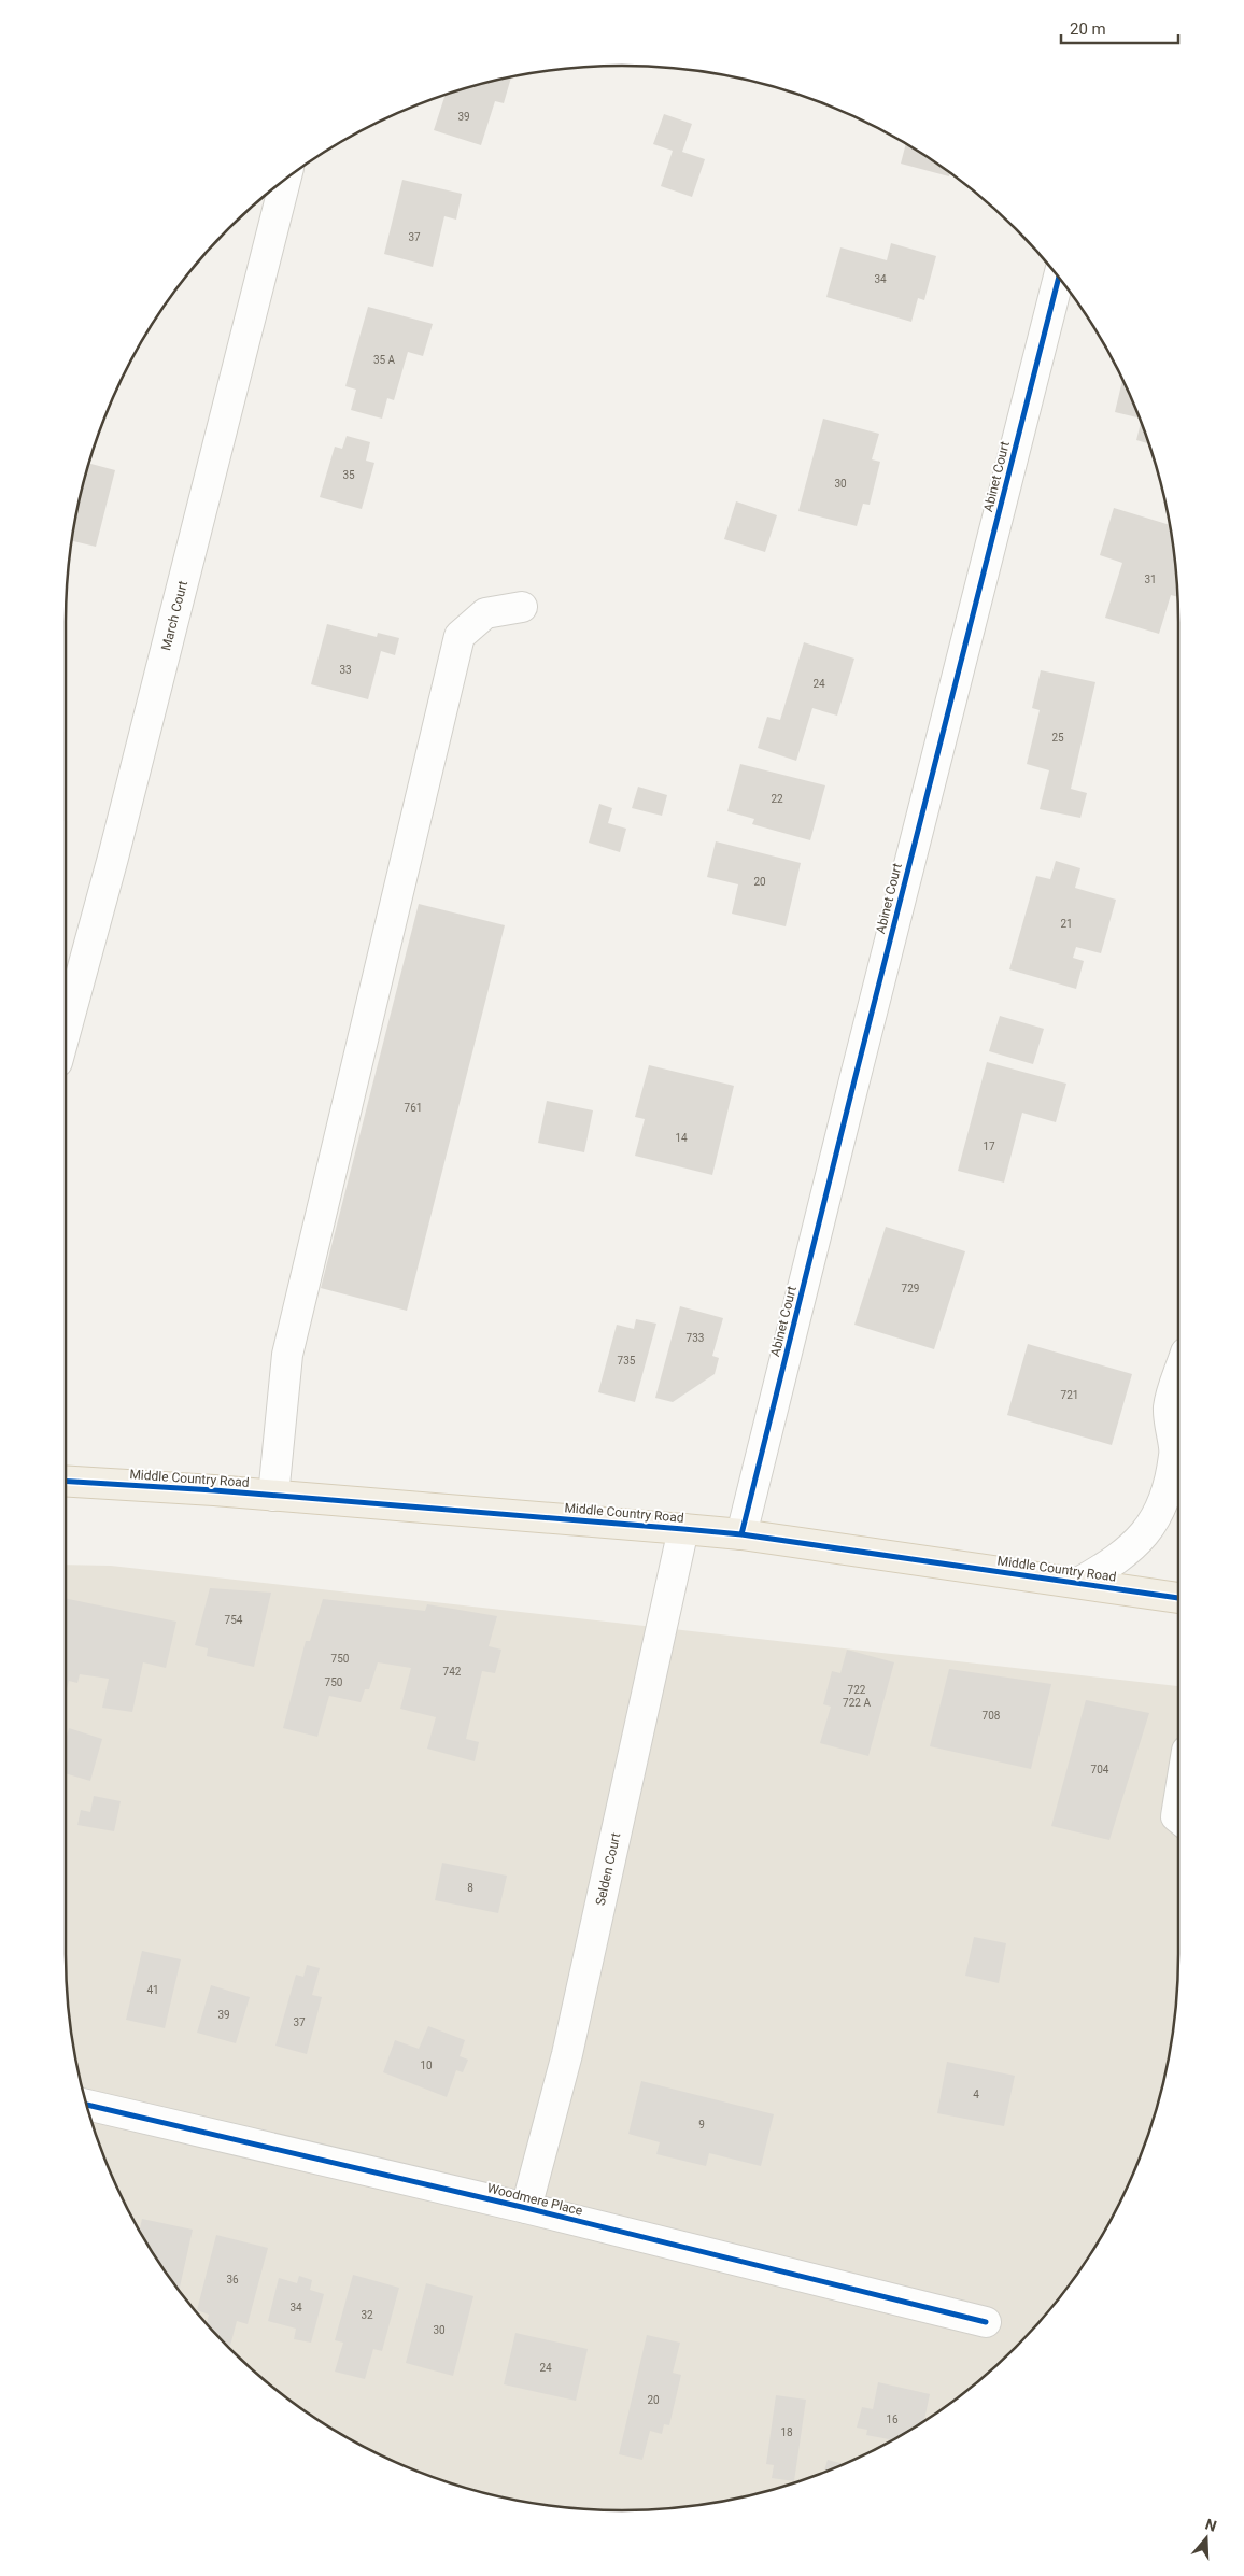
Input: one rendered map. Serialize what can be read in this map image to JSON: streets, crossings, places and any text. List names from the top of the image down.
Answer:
{
  "streets": {
    "main road": ["Middle Country Road"],
    "street": [
      "Abinet Court",
      "March Court",
      "Selden Court",
      "Woodmere Place"
    ]
  },
  "crossings": [
    ["Abinet Court", "Middle Country Road"],
    ["Middle Country Road", "Selden Court"],
    ["Selden Court", "Woodmere Place"]
  ],
  "house_numbers": [
    "39",
    "37",
    "34",
    "35 A",
    "35",
    "30",
    "31",
    "33",
    "24",
    "25",
    "22",
    "20",
    "21",
    "761",
    "14",
    "17",
    "729",
    "733",
    "735",
    "721",
    "754",
    "750",
    "742",
    "750",
    "722",
    "722 A",
    "708",
    "704",
    "8",
    "41",
    "39",
    "37",
    "10",
    "4",
    "9",
    "36",
    "34",
    "32",
    "30",
    "24",
    "20",
    "16",
    "18"
  ],
  "scale_bar": "20 m",
  "north": "top"
}
